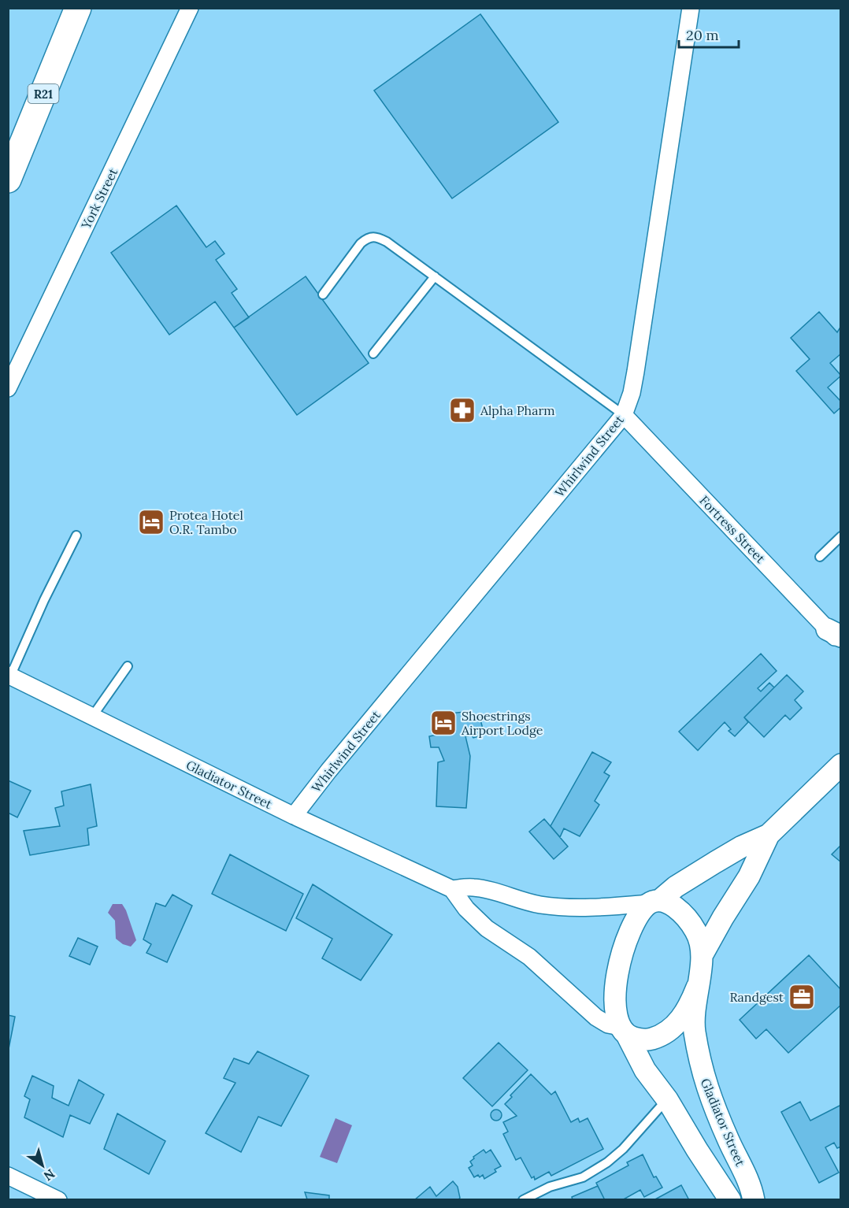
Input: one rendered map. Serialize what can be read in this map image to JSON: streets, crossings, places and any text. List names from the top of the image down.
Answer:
{
  "streets": {
    "highway": ["R21"],
    "street": [
      "York Street",
      "Whirlwind Street",
      "Fortress Street",
      "Gladiator Street"
    ]
  },
  "crossings": [
    ["Whirlwind Street", "Fortress Street"],
    ["Whirlwind Street", "Gladiator Street"]
  ],
  "places": {
    "pharmacy": ["Alpha Pharm"],
    "hotel": ["Protea Hotel O.R. Tambo", "Shoestrings Airport Lodge"],
    "office": ["Randgest"]
  },
  "scale_bar": "20 m",
  "north": "bottom right"
}
